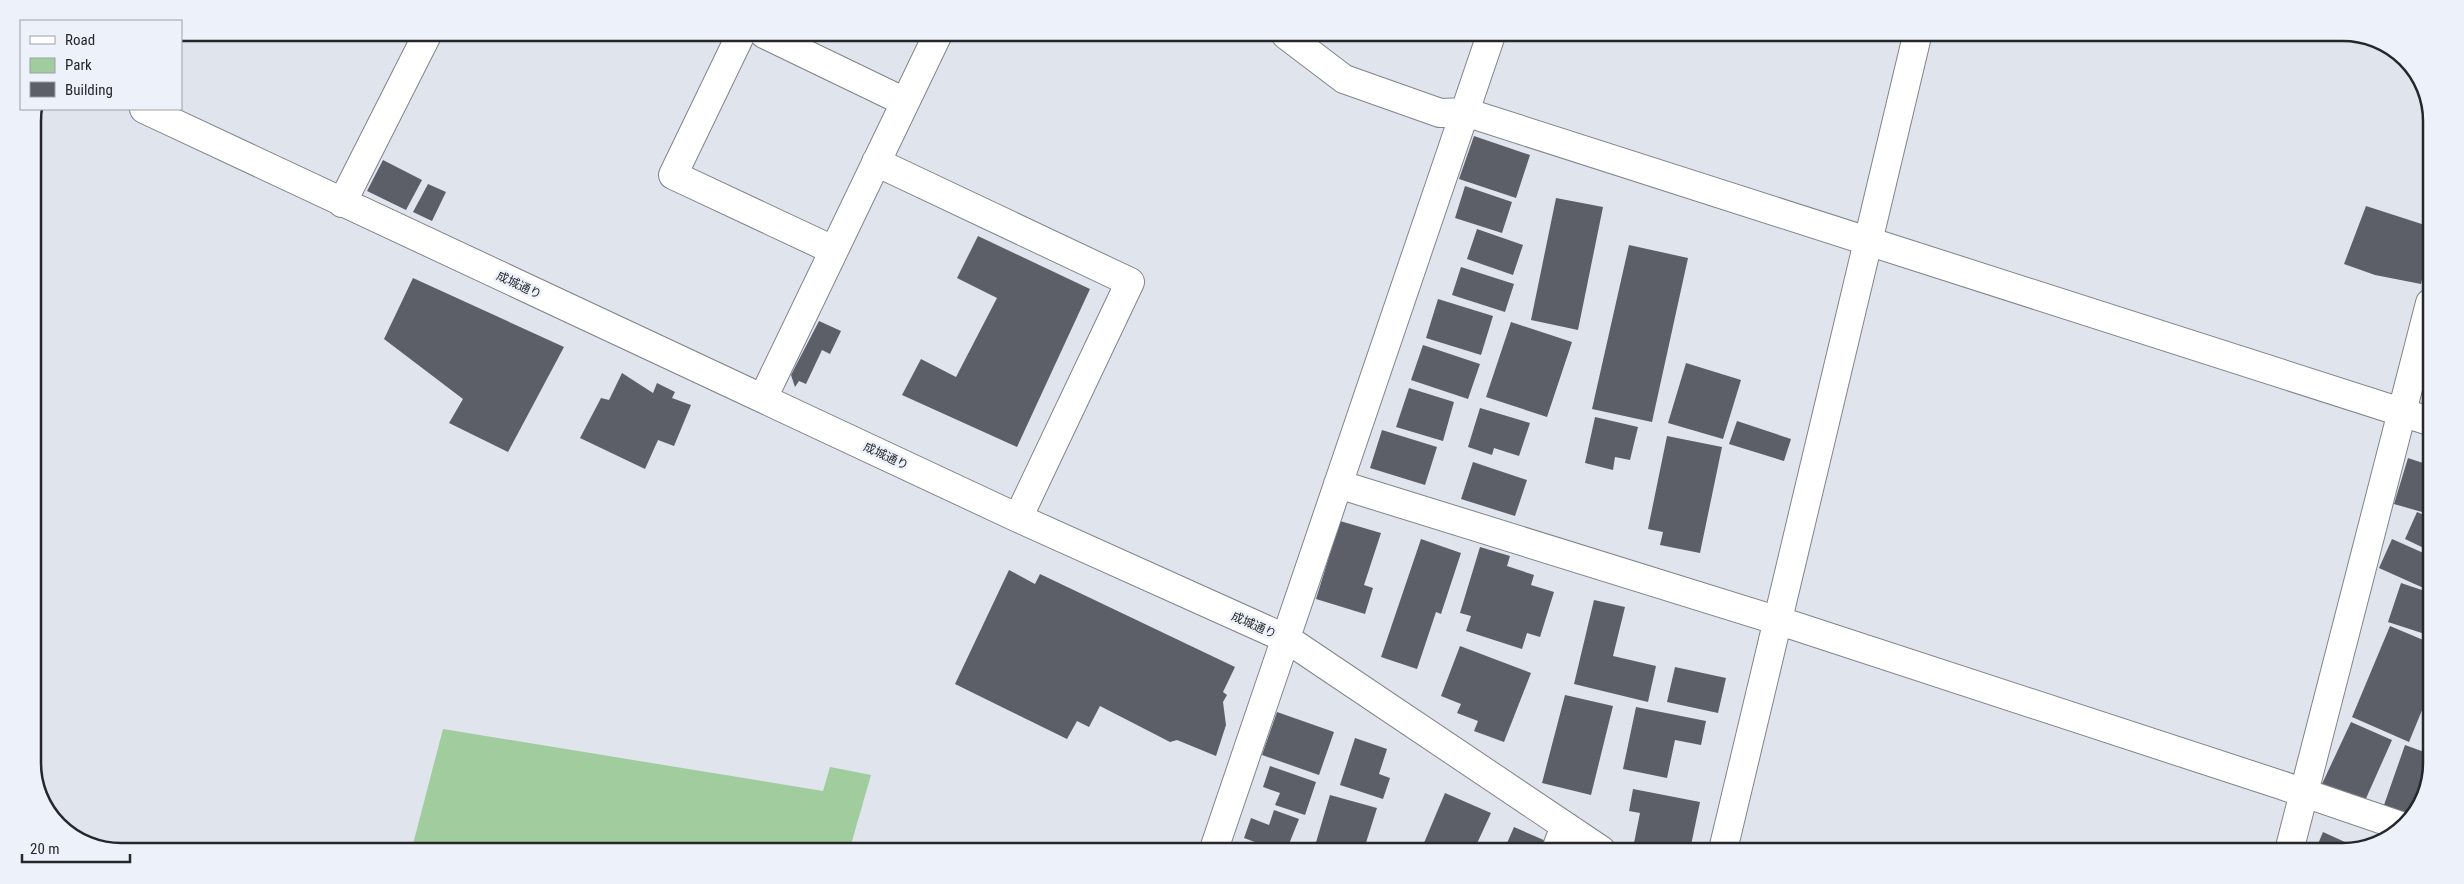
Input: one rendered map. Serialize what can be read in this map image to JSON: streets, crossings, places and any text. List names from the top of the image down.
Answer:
{
  "streets": {
    "street": ["成城通り"]
  },
  "legend": ["Road", "Park", "Building"],
  "scale_bar": "20 m"
}
